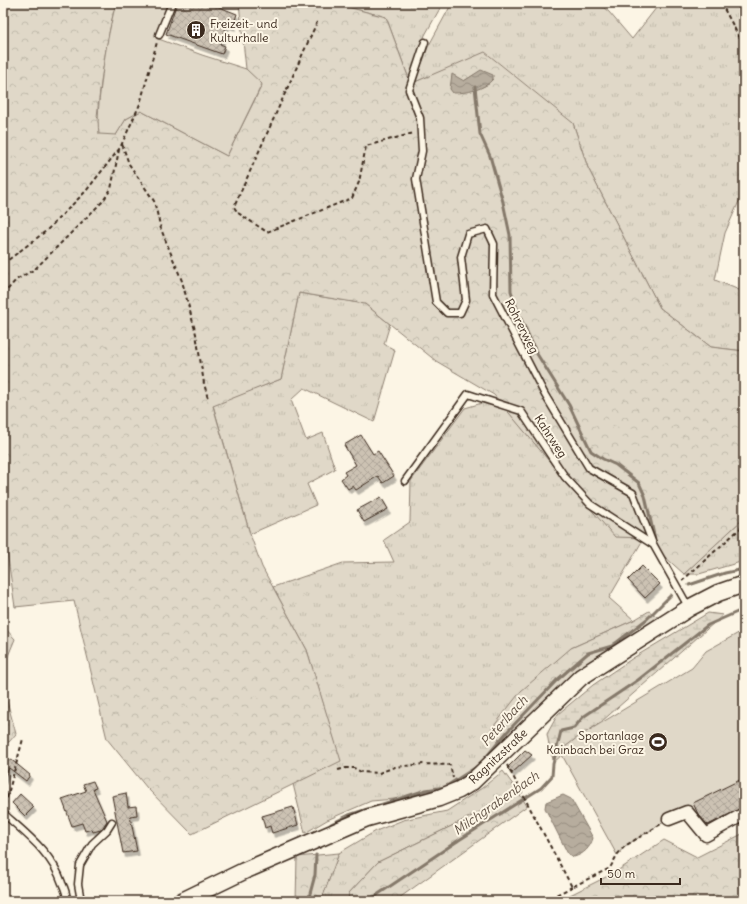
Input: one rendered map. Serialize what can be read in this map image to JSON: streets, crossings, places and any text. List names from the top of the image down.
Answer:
{
  "streets": {
    "main road": ["Ragnitzstraße"],
    "lane": ["Rohrerweg", "Kahrweg"]
  },
  "crossings": [
    ["Rohrerweg", "Kahrweg"],
    ["Rohrerweg", "Ragnitzstraße"]
  ],
  "water": ["Peterlbach", "Milchgrabenbach"],
  "places": {
    "building": ["Freizeit- und Kulturhalle"],
    "sports": ["Sportanlage Kainbach bei Graz"]
  },
  "scale_bar": "50 m"
}
